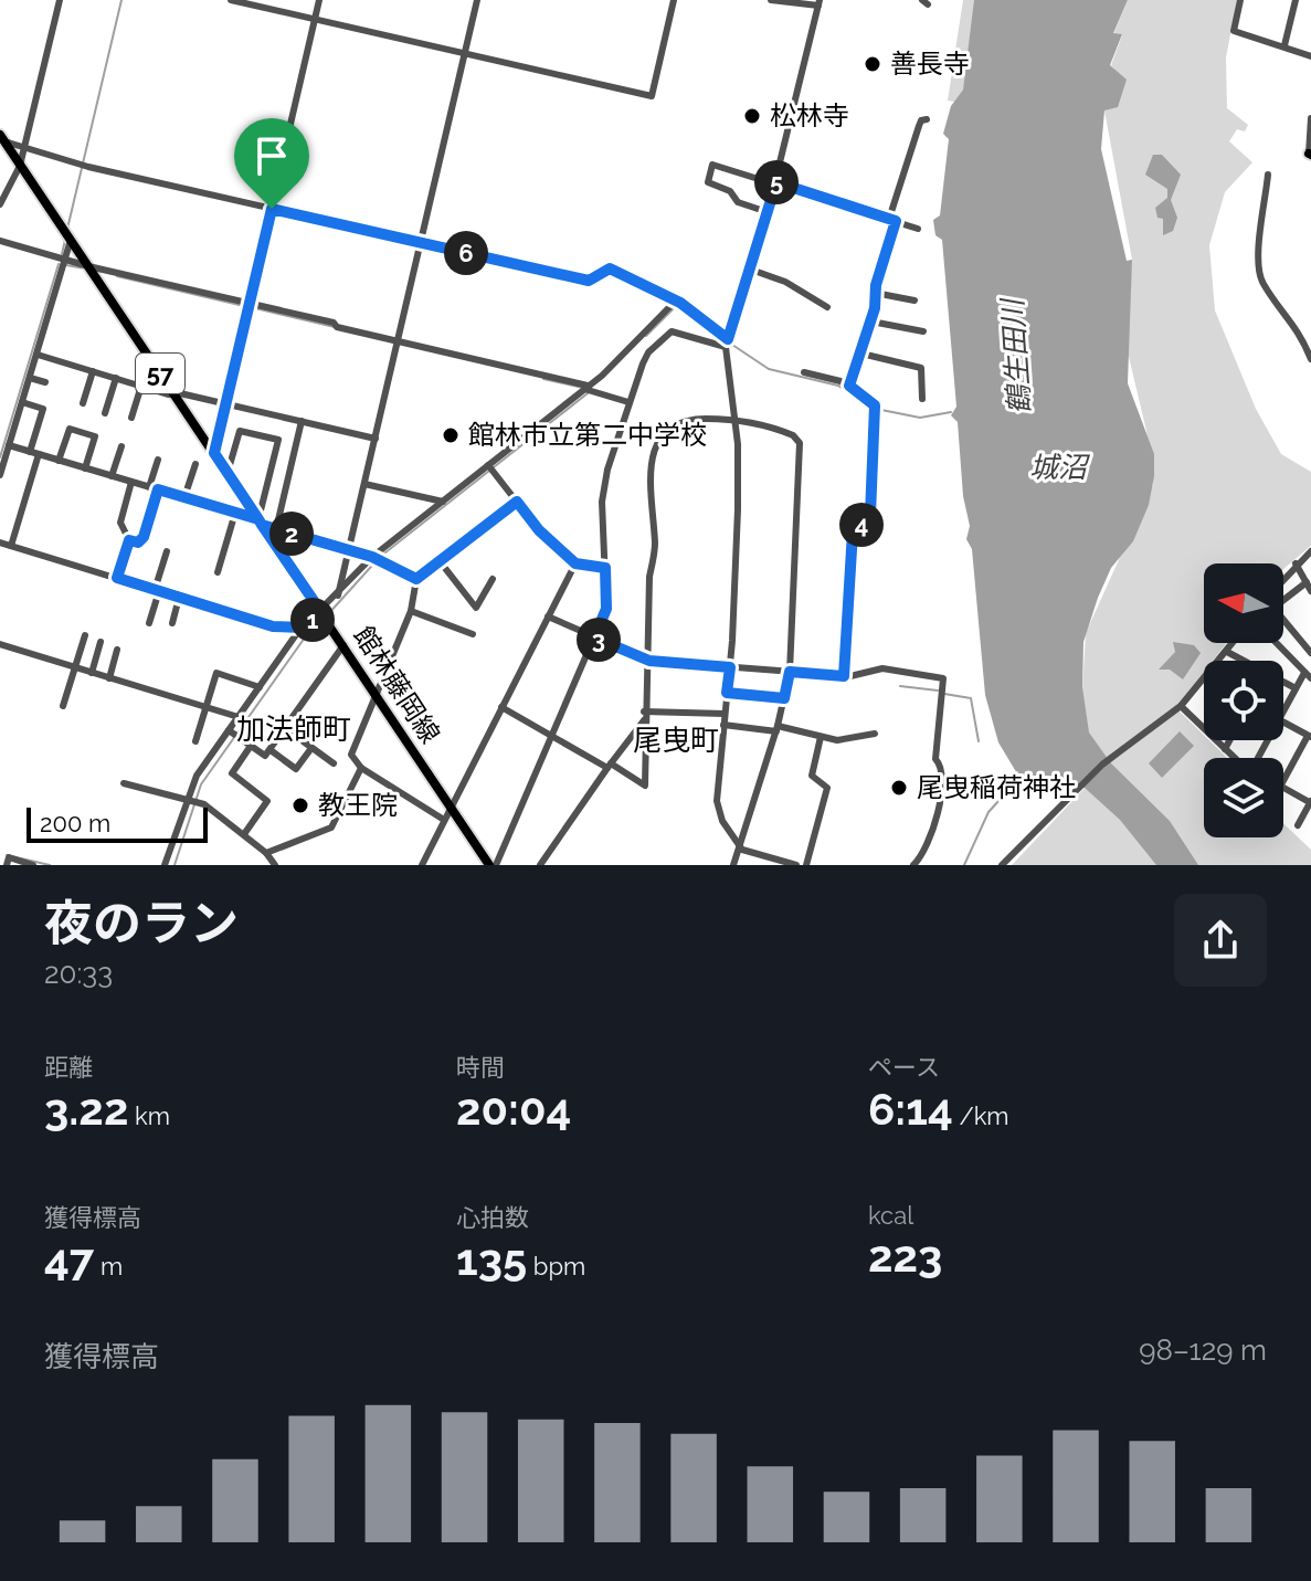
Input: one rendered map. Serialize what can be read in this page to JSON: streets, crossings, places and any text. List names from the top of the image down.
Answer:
{
  "streets": {
    "main road": ["57", "館林藤岡線"]
  },
  "districts": ["加法師町", "尾曳町"],
  "water": ["鶴生田川", "城沼"],
  "places": [
    "善長寺",
    "松林寺",
    "館林市立第二中学校",
    "尾曳稲荷神社",
    "教王院"
  ],
  "scale_bar": "200 m",
  "north": "left",
  "page": {
    "pins": [
      "5",
      "6",
      "4",
      "2",
      "1",
      "3"
    ],
    "scale": "200 m",
    "heading": ["夜のラン", "20:33"],
    "stats": [
      ["距離", "3.22 km"],
      ["時間", "20:04"],
      ["ペース", "6:14 /km"],
      ["獲得標高", "47 m"],
      ["心拍数", "135 bpm"],
      ["kcal", "223"]
    ],
    "chart": ["獲得標高", "98–129 m"]
  }
}
